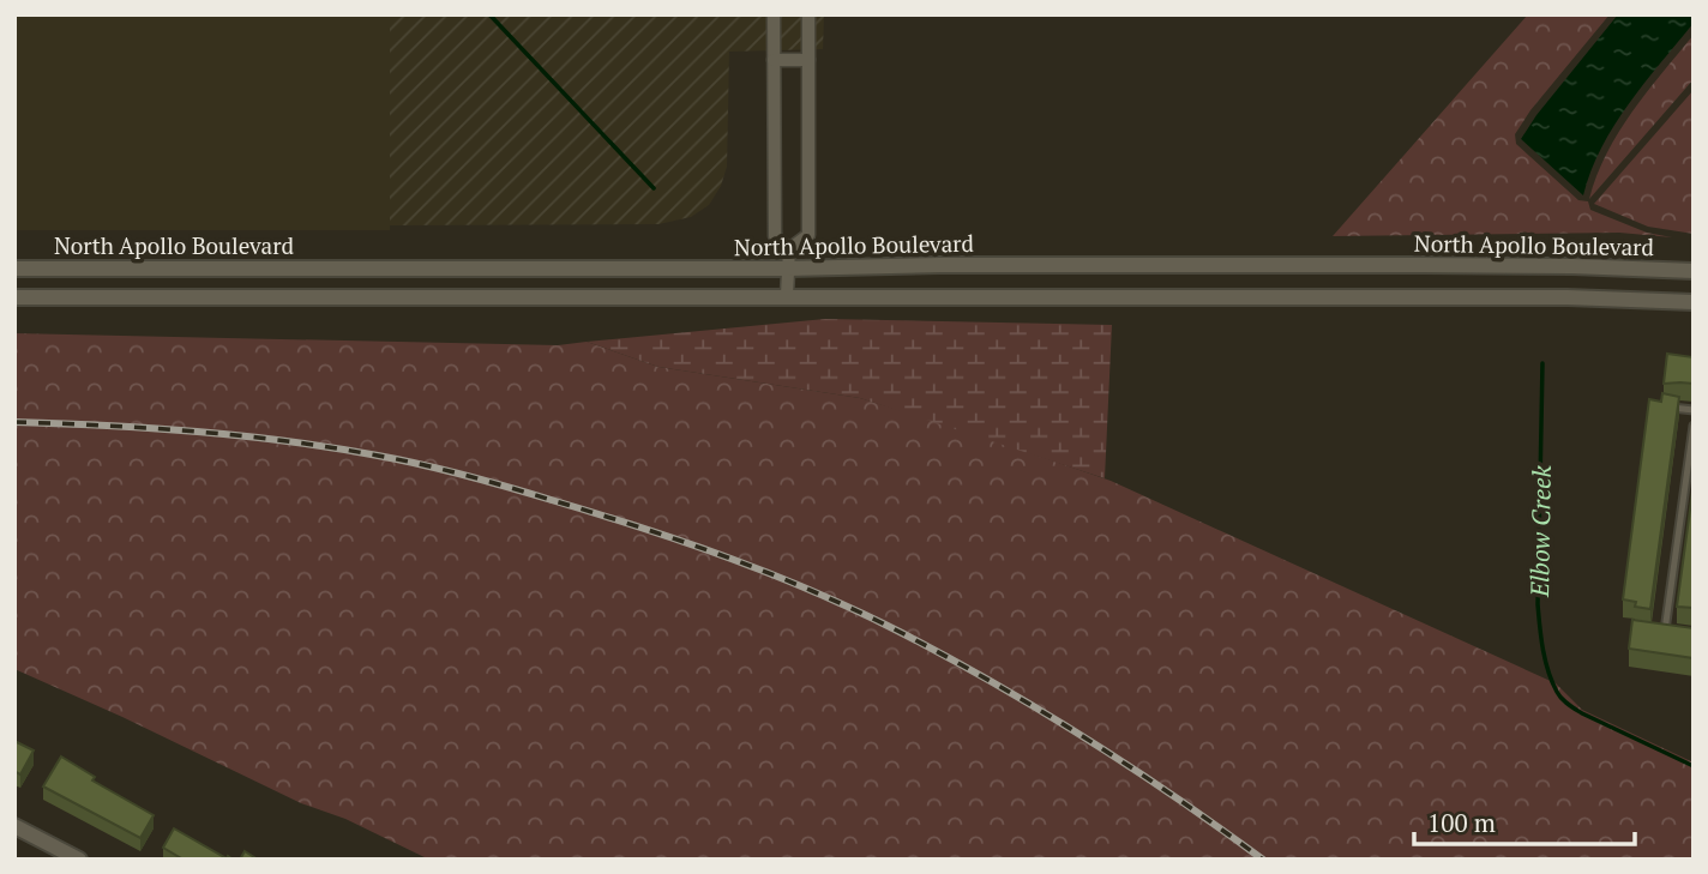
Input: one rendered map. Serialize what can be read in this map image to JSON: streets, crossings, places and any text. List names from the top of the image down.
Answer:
{
  "streets": {
    "street": ["North Apollo Boulevard"]
  },
  "water": ["Elbow Creek"],
  "scale_bar": "100 m"
}
